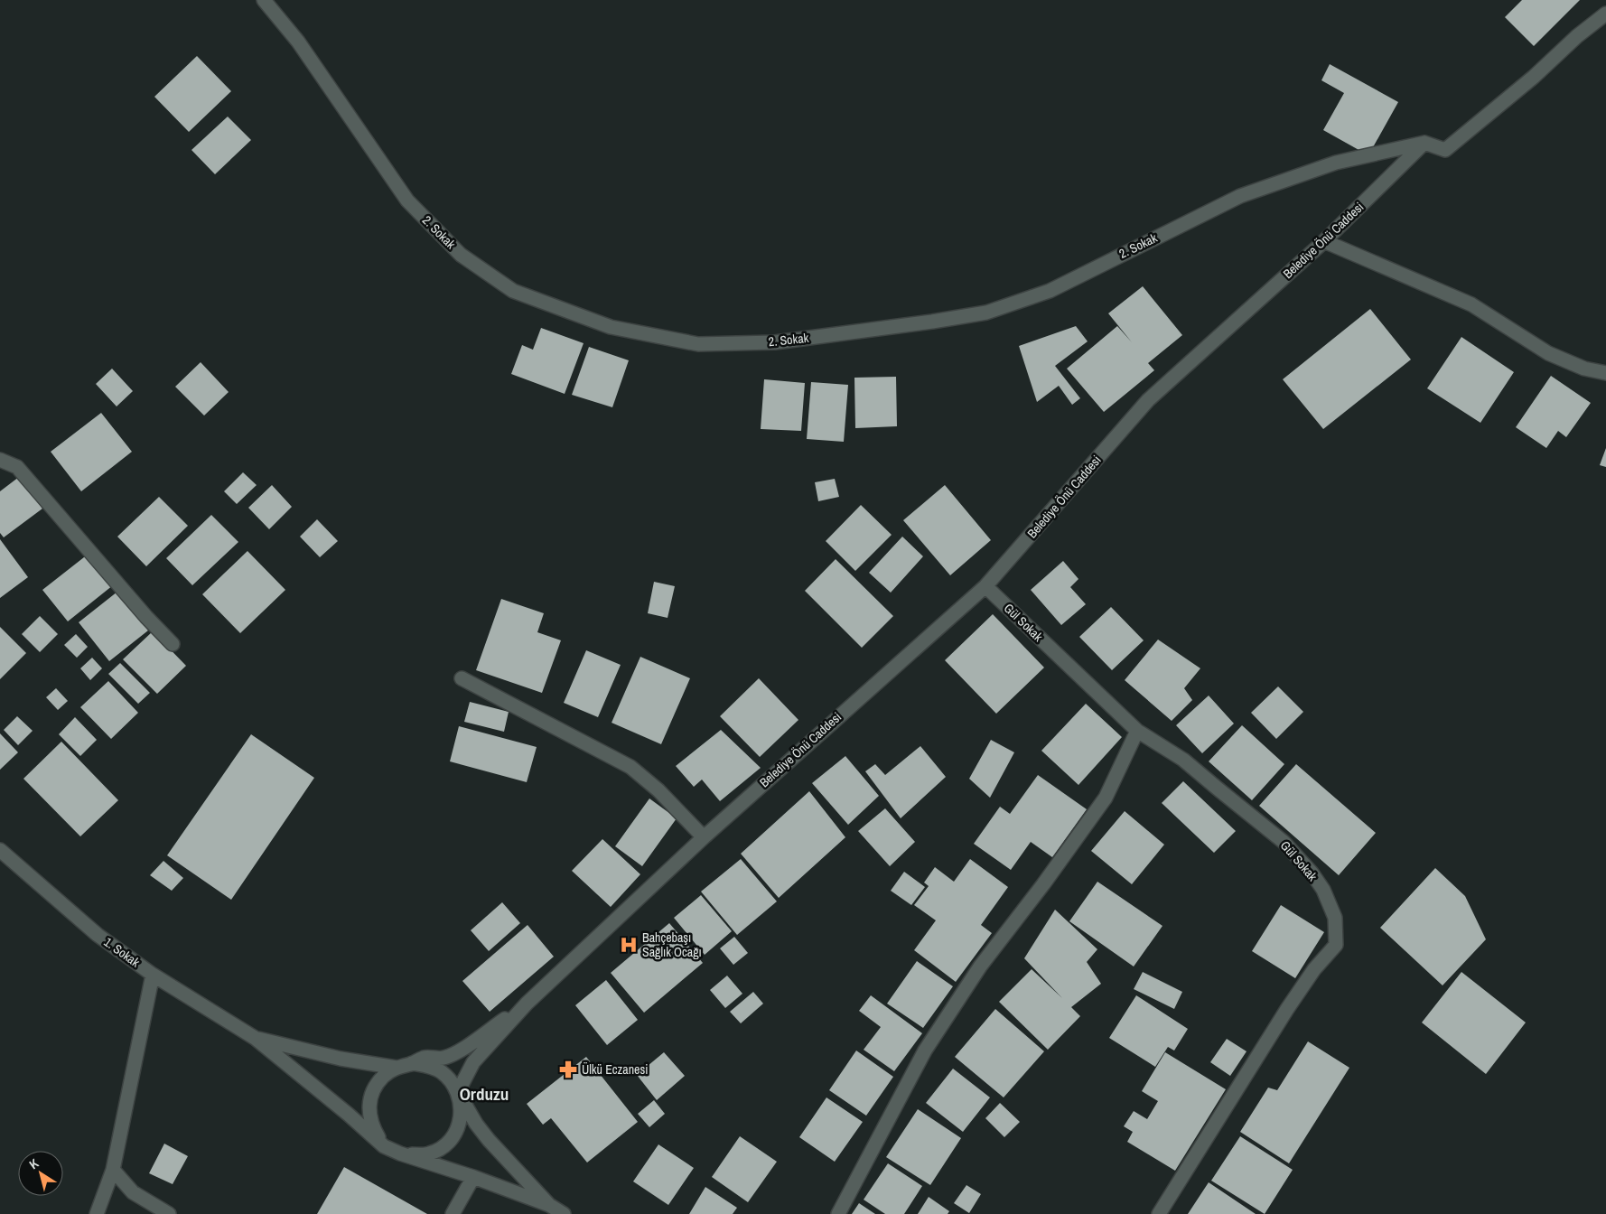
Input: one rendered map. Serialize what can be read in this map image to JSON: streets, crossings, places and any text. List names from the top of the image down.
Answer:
{
  "streets": {
    "street": [
      "2. Sokak",
      "Belediye Önü Caddesi",
      "Gül Sokak",
      "1. Sokak"
    ]
  },
  "crossings": [
    ["2. Sokak", "Belediye Önü Caddesi"],
    ["Belediye Önü Caddesi", "Gül Sokak"]
  ],
  "districts": ["Orduzu"],
  "places": {
    "hospital": ["Bahçebaşı Sağlık Ocağı"],
    "pharmacy": ["Ülkü Eczanesi"]
  },
  "north": "top left"
}
